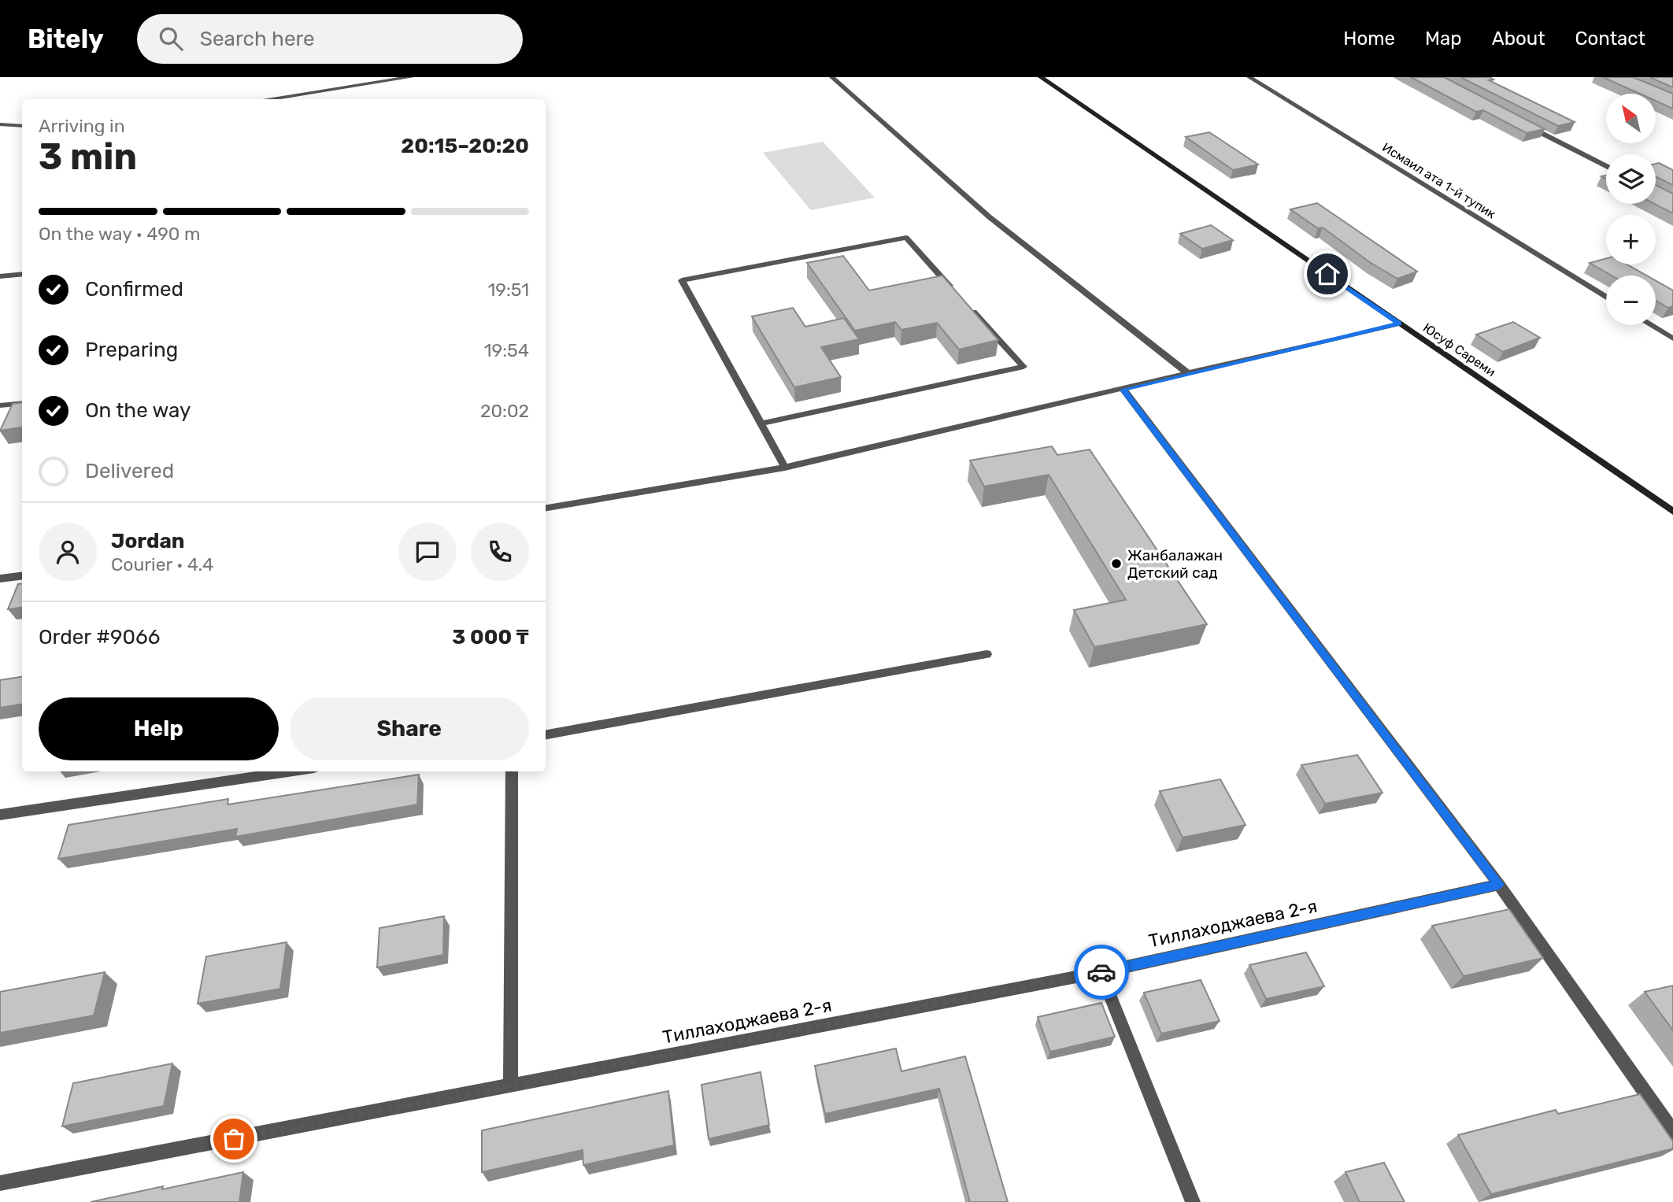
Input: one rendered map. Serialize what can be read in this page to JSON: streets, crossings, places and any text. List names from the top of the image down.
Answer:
{
  "streets": {
    "main road": ["Юсуф Сареми"],
    "street": ["Исмаил ата 1-й тупик", "Тиллаходжаева 2-я"]
  },
  "places": ["Жанбалажан Детский сад"],
  "north": "top left",
  "page": {
    "header": "Bitely",
    "search": "Search here",
    "nav": [
      "Home",
      "Map",
      "About",
      "Contact"
    ],
    "map_buttons": ["+", "−"],
    "heading": ["3 min", "Arriving in", "20:15–20:20"],
    "panel": [
      "Jordan",
      "Courier · 4.4",
      "Order #9066",
      "3 000 ₸"
    ],
    "bar": "On the way · 490 m",
    "list": [
      ["Confirmed", "19:51"],
      ["Preparing", "19:54"],
      ["On the way", "20:02"],
      "Delivered"
    ],
    "buttons": ["Help", "Share"]
  }
}
